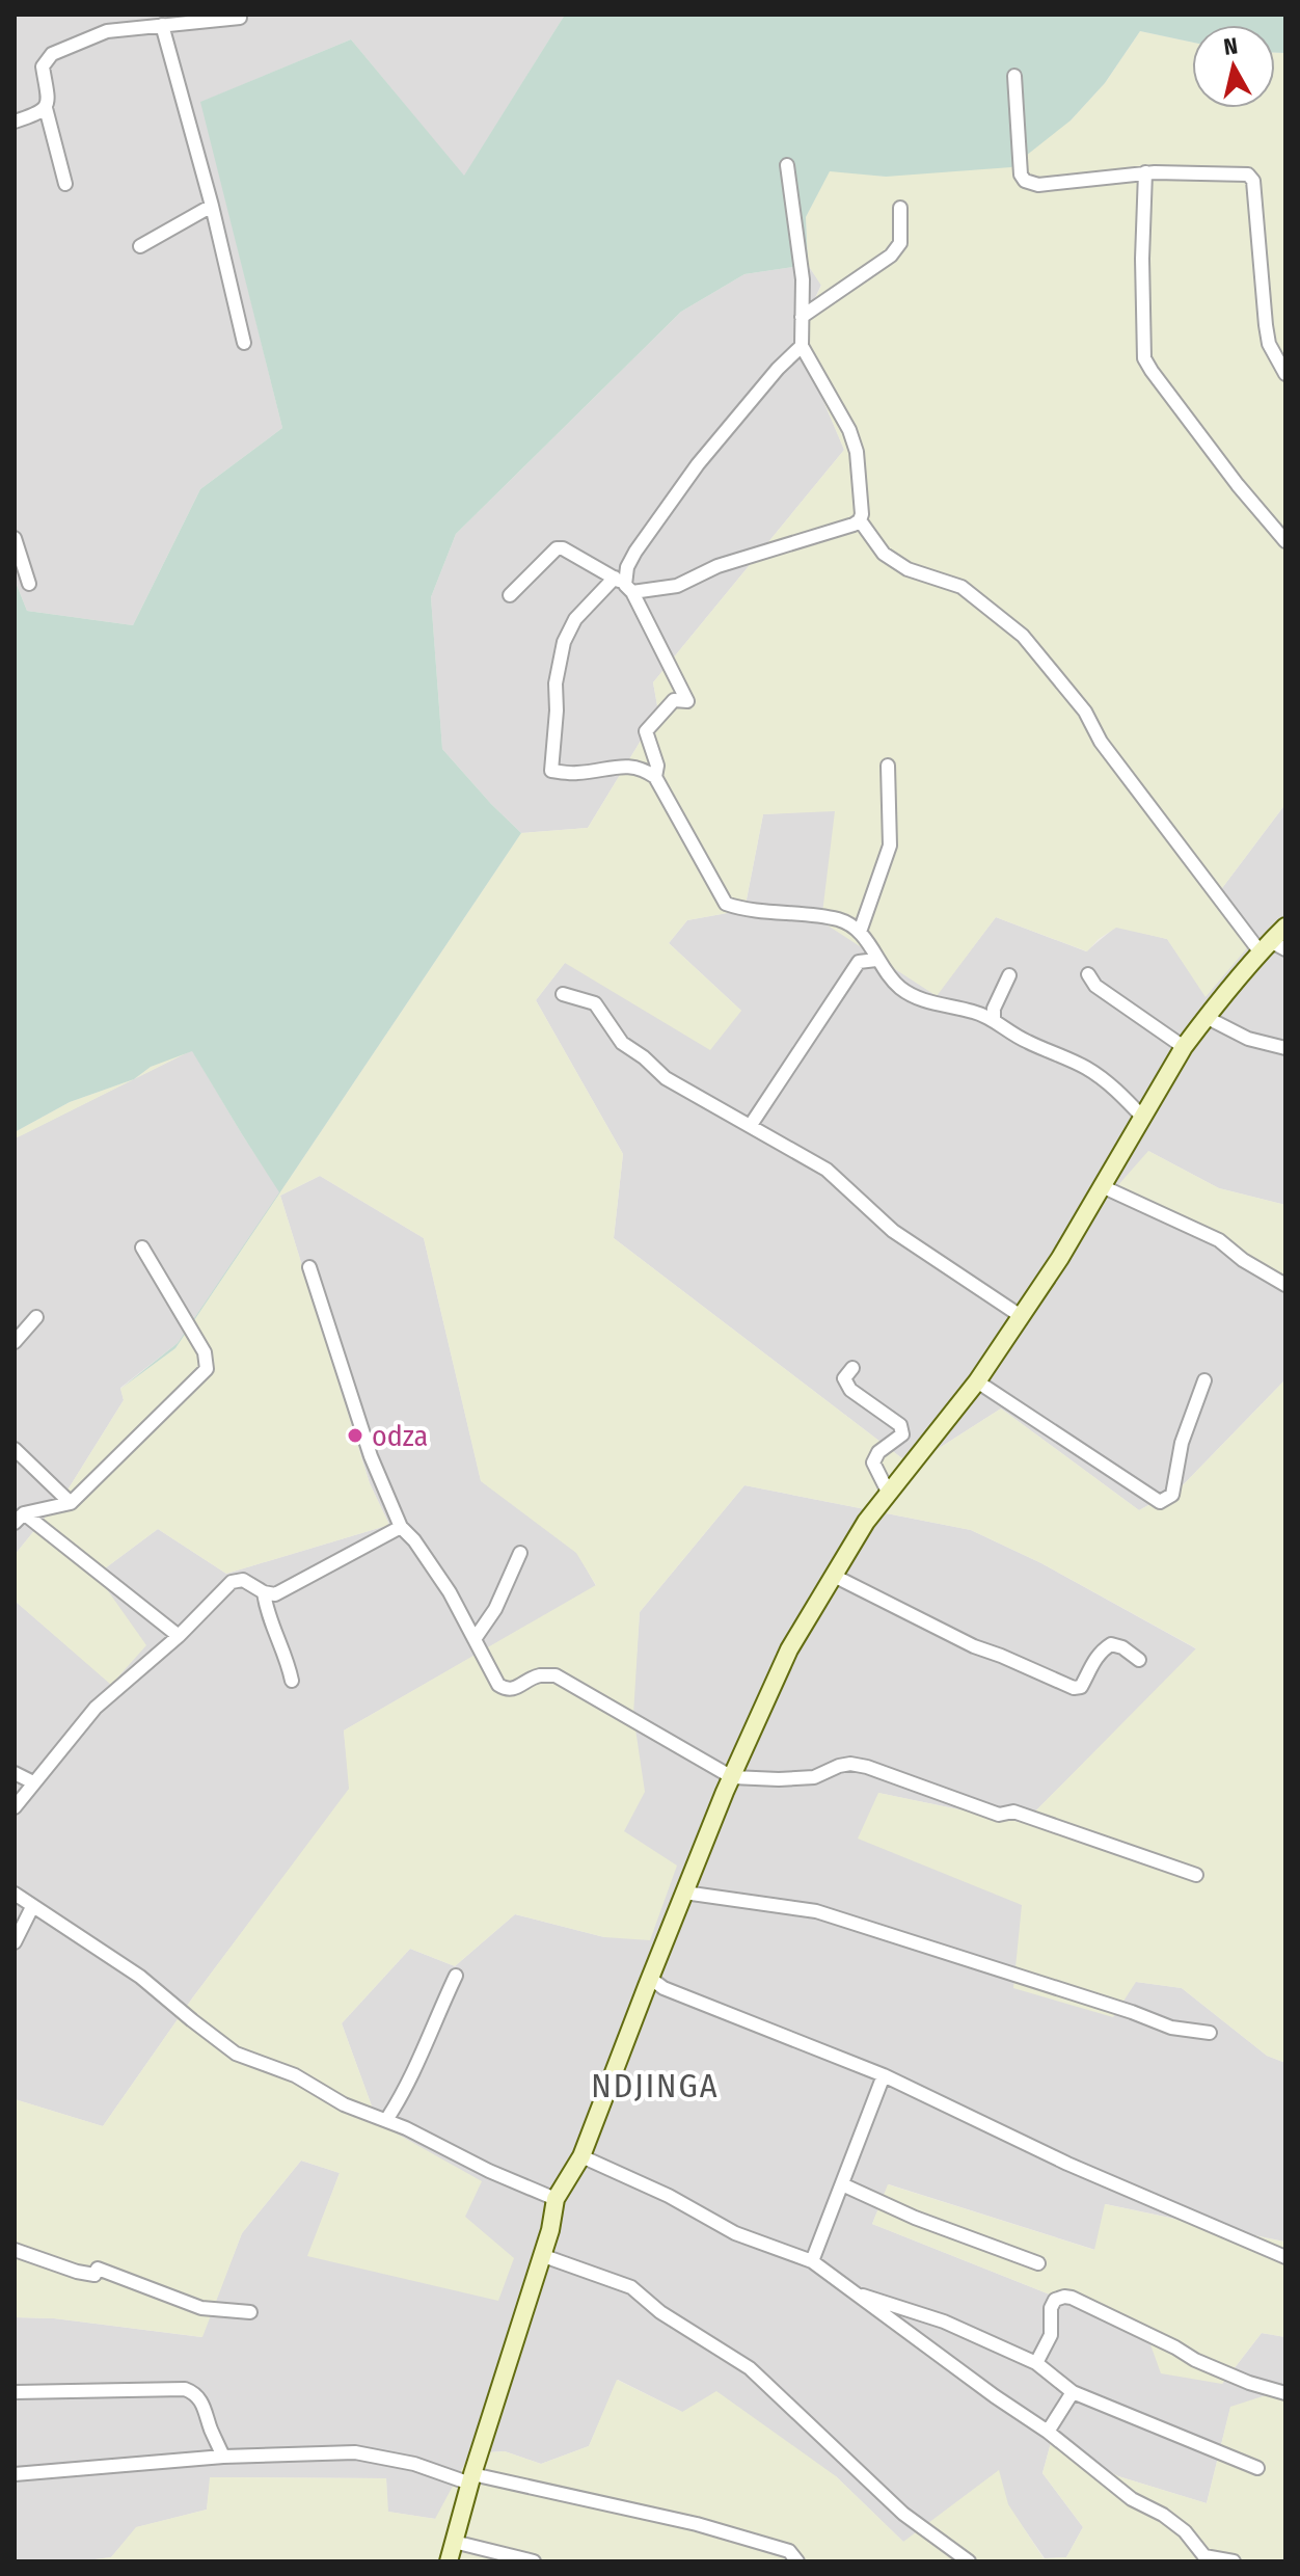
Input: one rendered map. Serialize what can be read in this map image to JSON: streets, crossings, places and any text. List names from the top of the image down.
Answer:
{
  "districts": ["NDJINGA"],
  "places": ["odza"],
  "north": "top"
}
